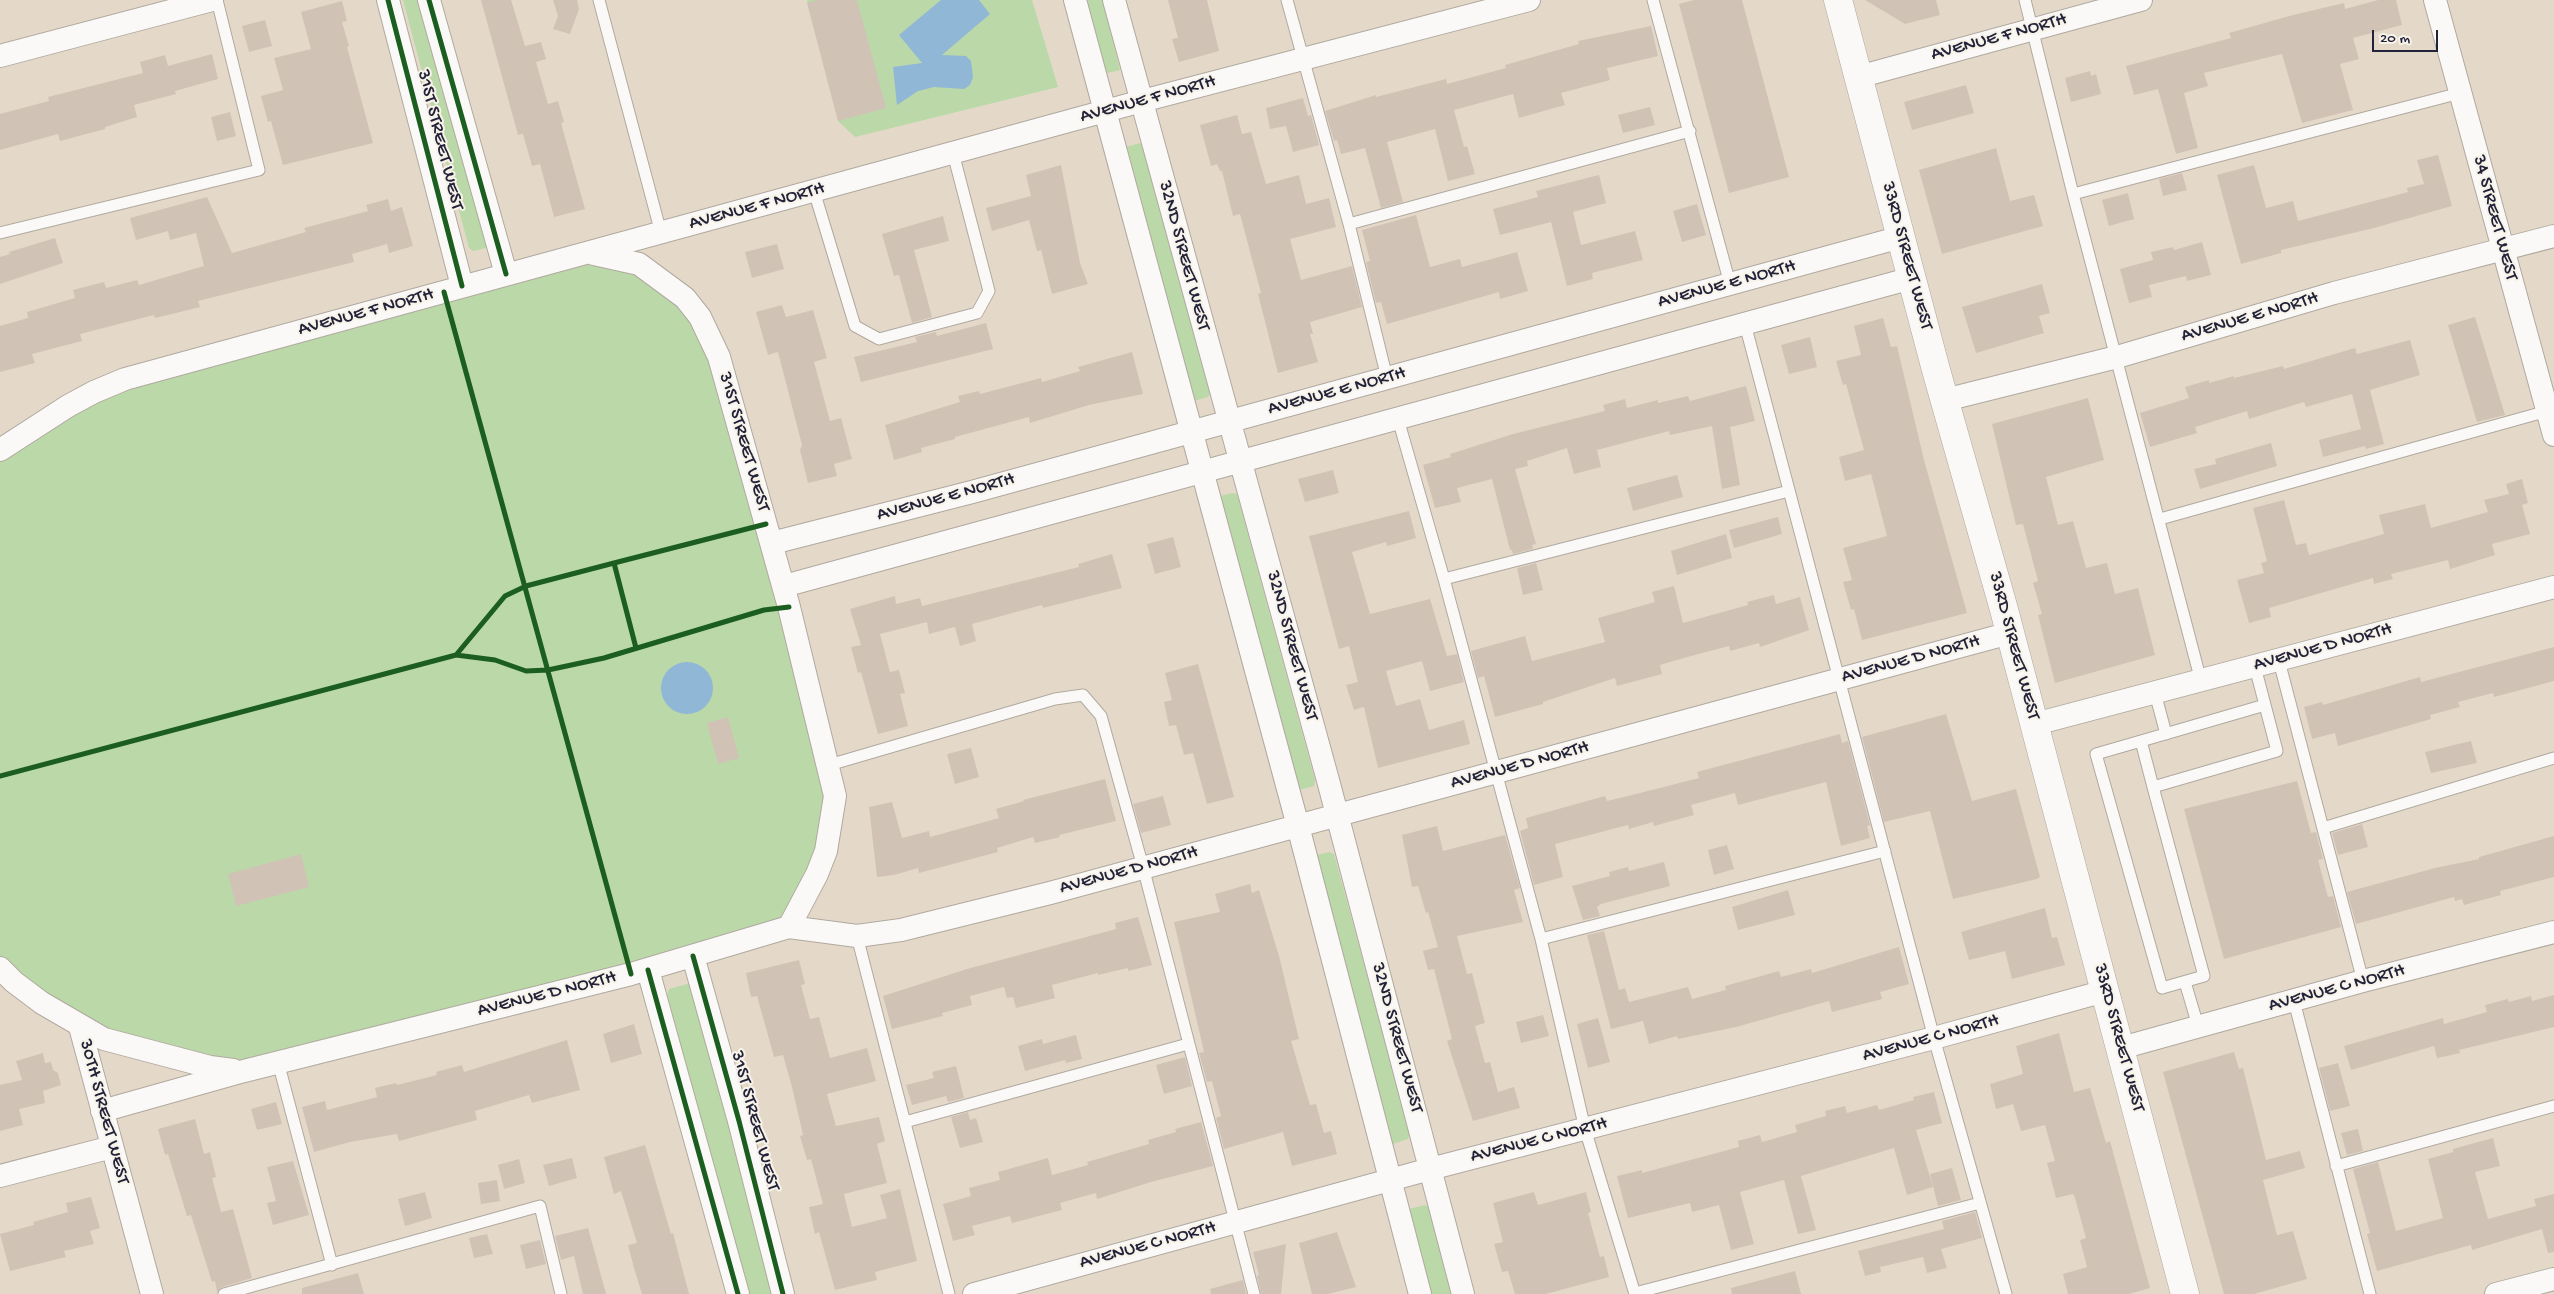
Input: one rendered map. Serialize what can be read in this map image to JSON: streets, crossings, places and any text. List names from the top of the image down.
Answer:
{
  "streets": {
    "main road": ["33RD STREET WEST"],
    "street": [
      "AVENUE F NORTH",
      "31ST STREET WEST",
      "34 STREET WEST",
      "32ND STREET WEST",
      "AVENUE E NORTH",
      "AVENUE D NORTH",
      "AVENUE C NORTH",
      "30TH STREET WEST"
    ]
  },
  "crossings": [
    ["AVENUE F NORTH", "31ST STREET WEST"],
    ["AVENUE F NORTH", "32ND STREET WEST"],
    ["AVENUE F NORTH", "33RD STREET WEST"],
    ["31ST STREET WEST", "AVENUE E NORTH"],
    ["31ST STREET WEST", "AVENUE D NORTH"],
    ["34 STREET WEST", "AVENUE E NORTH"],
    ["32ND STREET WEST", "AVENUE E NORTH"],
    ["32ND STREET WEST", "AVENUE D NORTH"],
    ["32ND STREET WEST", "AVENUE C NORTH"],
    ["33RD STREET WEST", "AVENUE E NORTH"],
    ["33RD STREET WEST", "AVENUE D NORTH"],
    ["33RD STREET WEST", "AVENUE C NORTH"],
    ["AVENUE D NORTH", "30TH STREET WEST"]
  ],
  "scale_bar": "20 m"
}
